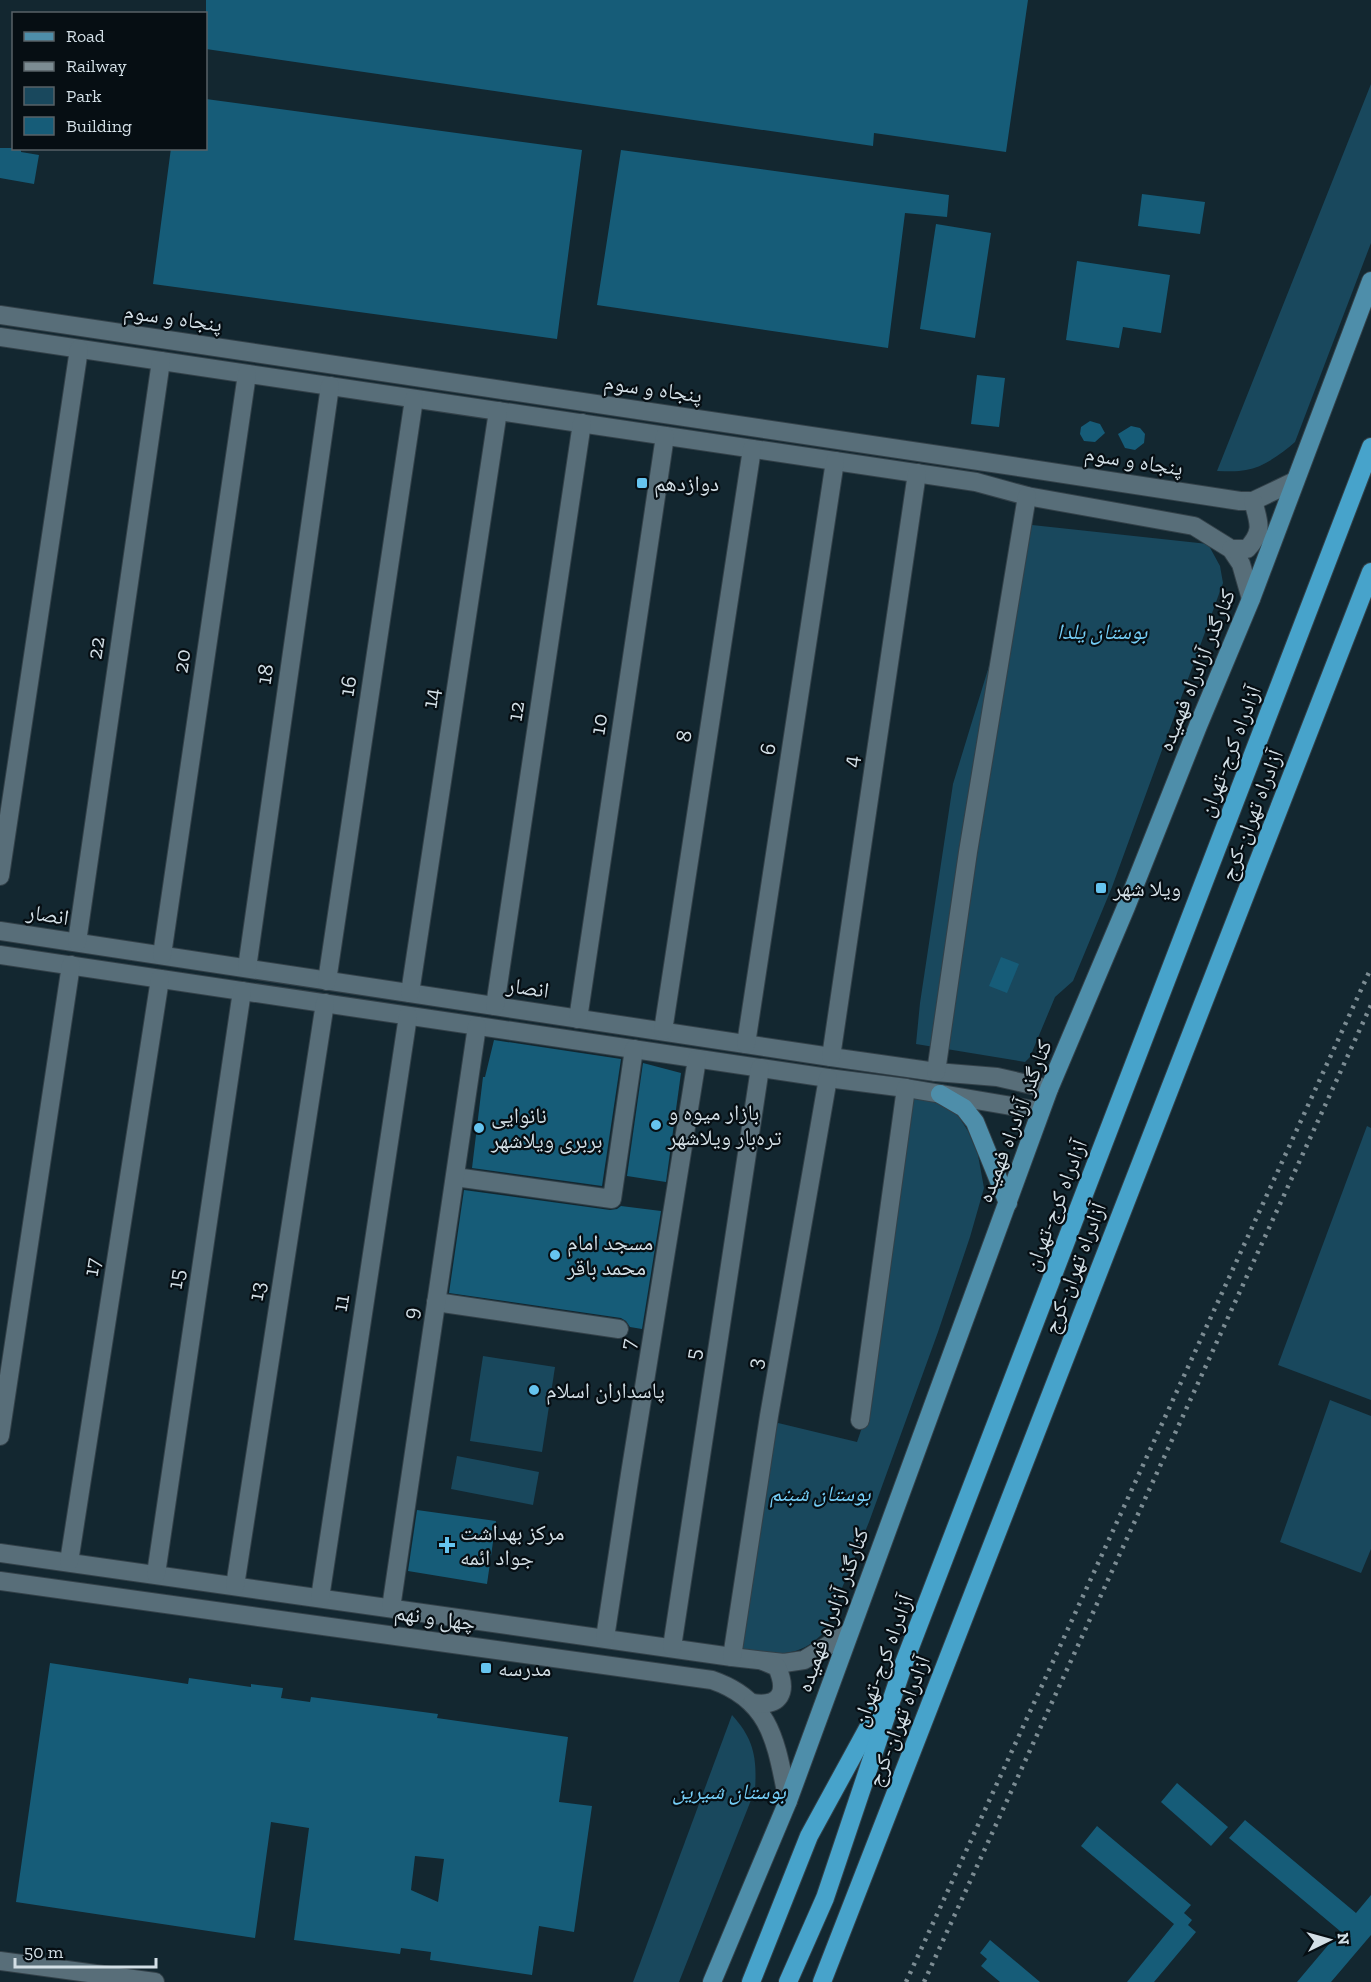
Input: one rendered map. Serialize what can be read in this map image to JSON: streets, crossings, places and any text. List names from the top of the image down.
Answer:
{
  "streets": {
    "highway": ["آزادراه کرج-تهران", "آزادراه تهران-کرج"],
    "main road": ["کنارگذر آزادراه فهمیده"],
    "street": [
      "پنجاه و سوم",
      "22",
      "20",
      "18",
      "16",
      "14",
      "12",
      "10",
      "8",
      "6",
      "4",
      "انصار",
      "17",
      "15",
      "13",
      "11",
      "9",
      "7",
      "5",
      "3",
      "چهل و نهم"
    ]
  },
  "crossings": [
    ["پنجاه و سوم", "22"],
    ["پنجاه و سوم", "20"],
    ["پنجاه و سوم", "18"],
    ["پنجاه و سوم", "16"],
    ["پنجاه و سوم", "14"],
    ["پنجاه و سوم", "12"],
    ["پنجاه و سوم", "10"],
    ["پنجاه و سوم", "8"],
    ["پنجاه و سوم", "6"],
    ["پنجاه و سوم", "4"],
    ["22", "انصار"],
    ["20", "انصار"],
    ["کنارگذر آزادراه فهمیده", "انصار"],
    ["کنارگذر آزادراه فهمیده", "چهل و نهم"],
    ["18", "انصار"],
    ["16", "انصار"],
    ["14", "انصار"],
    ["12", "انصار"],
    ["10", "انصار"],
    ["8", "انصار"],
    ["6", "انصار"],
    ["4", "انصار"],
    ["انصار", "17"],
    ["انصار", "15"],
    ["انصار", "13"],
    ["انصار", "11"],
    ["انصار", "9"],
    ["انصار", "7"],
    ["انصار", "5"],
    ["انصار", "3"],
    ["17", "چهل و نهم"],
    ["15", "چهل و نهم"],
    ["13", "چهل و نهم"],
    ["11", "چهل و نهم"],
    ["9", "چهل و نهم"],
    ["7", "چهل و نهم"],
    ["5", "چهل و نهم"],
    ["3", "چهل و نهم"]
  ],
  "parks": ["بوستان یلدا", "بوستان شبنم", "بوستان شیرین"],
  "places": {
    "transit": ["دوازدهم", "ویلا شهر", "مدرسه"],
    "other": [
      "بازار میوه و تره‌بار ویلاشهر",
      "نانوایی بربری ویلاشهر",
      "مسجد امام محمد باقر",
      "پاسداران اسلام"
    ],
    "health": ["مرکز بهداشت جواد ائمه"]
  },
  "legend": [
    "Road",
    "Railway",
    "Park",
    "Building"
  ],
  "scale_bar": "50 m",
  "north": "right"
}
